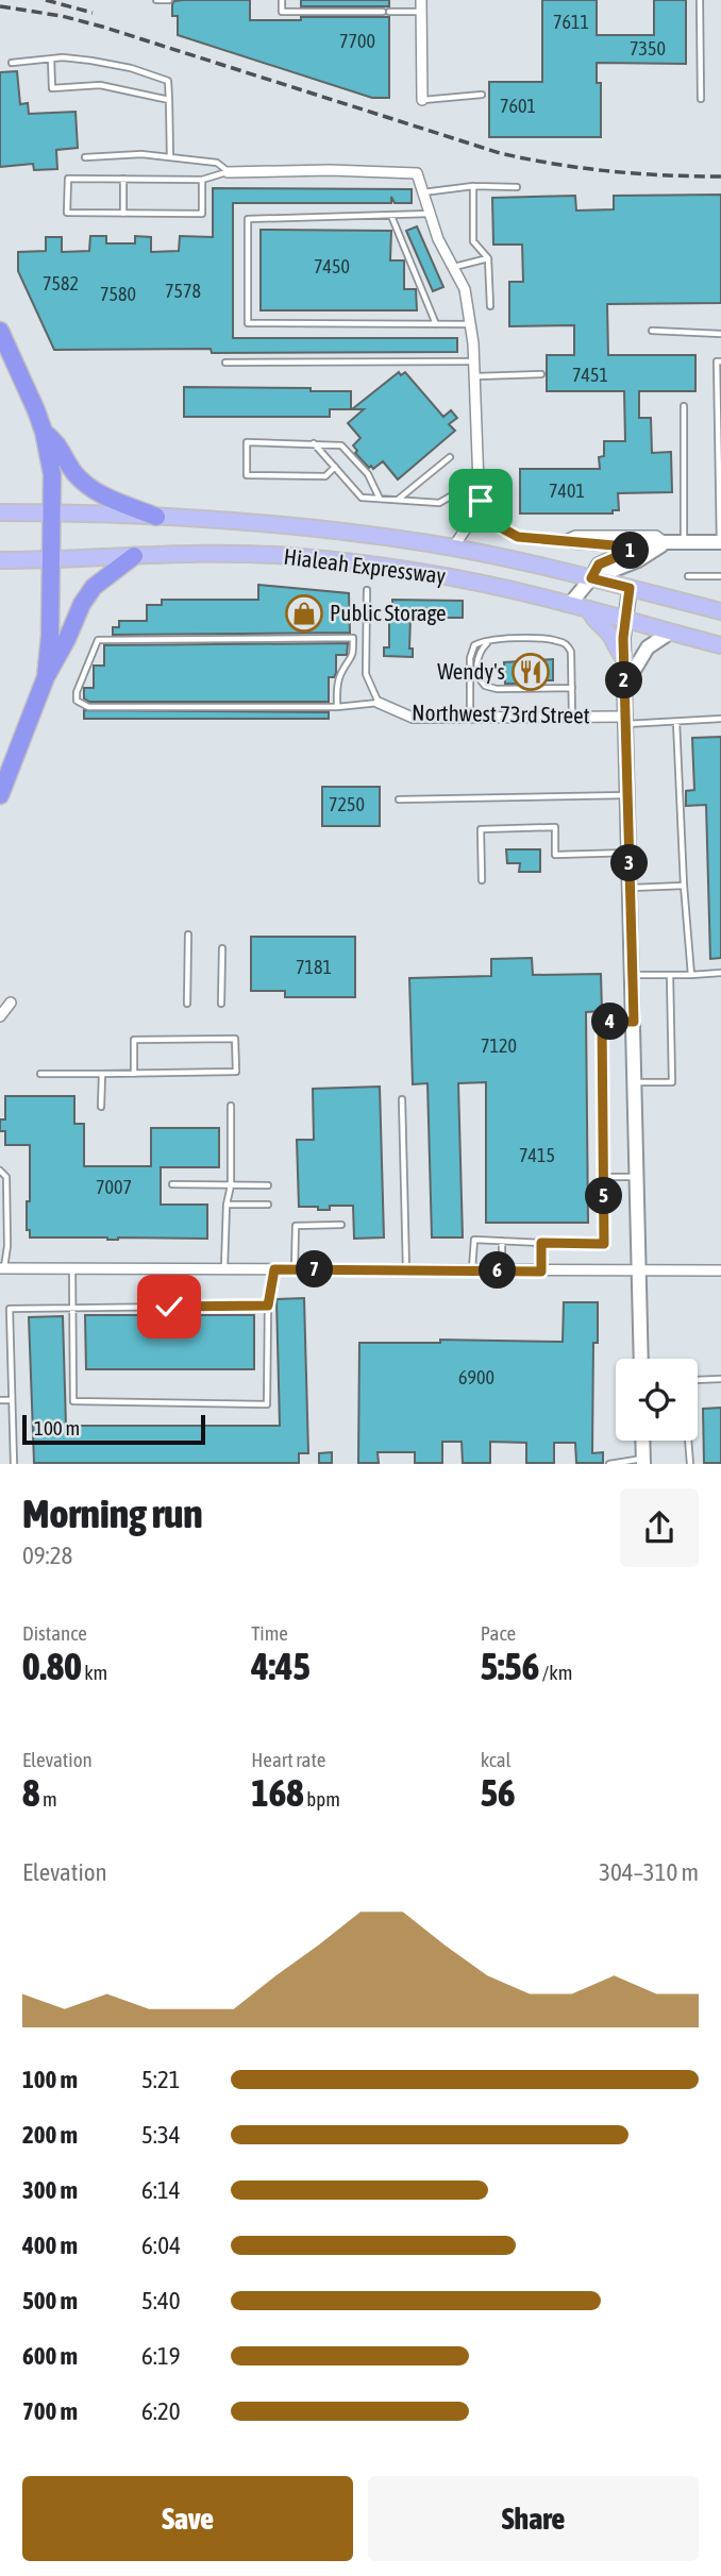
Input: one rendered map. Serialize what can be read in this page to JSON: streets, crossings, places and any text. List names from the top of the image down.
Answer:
{
  "streets": {
    "main road": ["Hialeah Expressway"],
    "street": ["Northwest 73rd Street"]
  },
  "places": {
    "shop": ["Public Storage"],
    "restaurant": ["Wendy's"]
  },
  "house_numbers": [
    "7611",
    "7700",
    "7350",
    "7601",
    "7450",
    "7582",
    "7578",
    "7580",
    "7451",
    "7401",
    "7250",
    "7181",
    "7120",
    "7415",
    "7007",
    "6900"
  ],
  "scale_bar": "100 m",
  "page": {
    "pins": [
      "1",
      "2",
      "3",
      "4",
      "5",
      "7",
      "6"
    ],
    "scale": "100 m",
    "heading": ["Morning run", "09:28"],
    "stats": [
      ["Distance", "0.80 km"],
      ["Time", "4:45"],
      ["Pace", "5:56 /km"],
      ["Elevation", "8 m"],
      ["Heart rate", "168 bpm"],
      ["kcal", "56"]
    ],
    "chart": ["Elevation", "304–310 m"],
    "list": [
      {
        "name": "100 m",
        "note": "5:21"
      },
      {
        "name": "200 m",
        "note": "5:34"
      },
      {
        "name": "300 m",
        "note": "6:14"
      },
      {
        "name": "400 m",
        "note": "6:04"
      },
      {
        "name": "500 m",
        "note": "5:40"
      },
      {
        "name": "600 m",
        "note": "6:19"
      },
      {
        "name": "700 m",
        "note": "6:20"
      }
    ],
    "buttons": ["Save", "Share"]
  }
}
